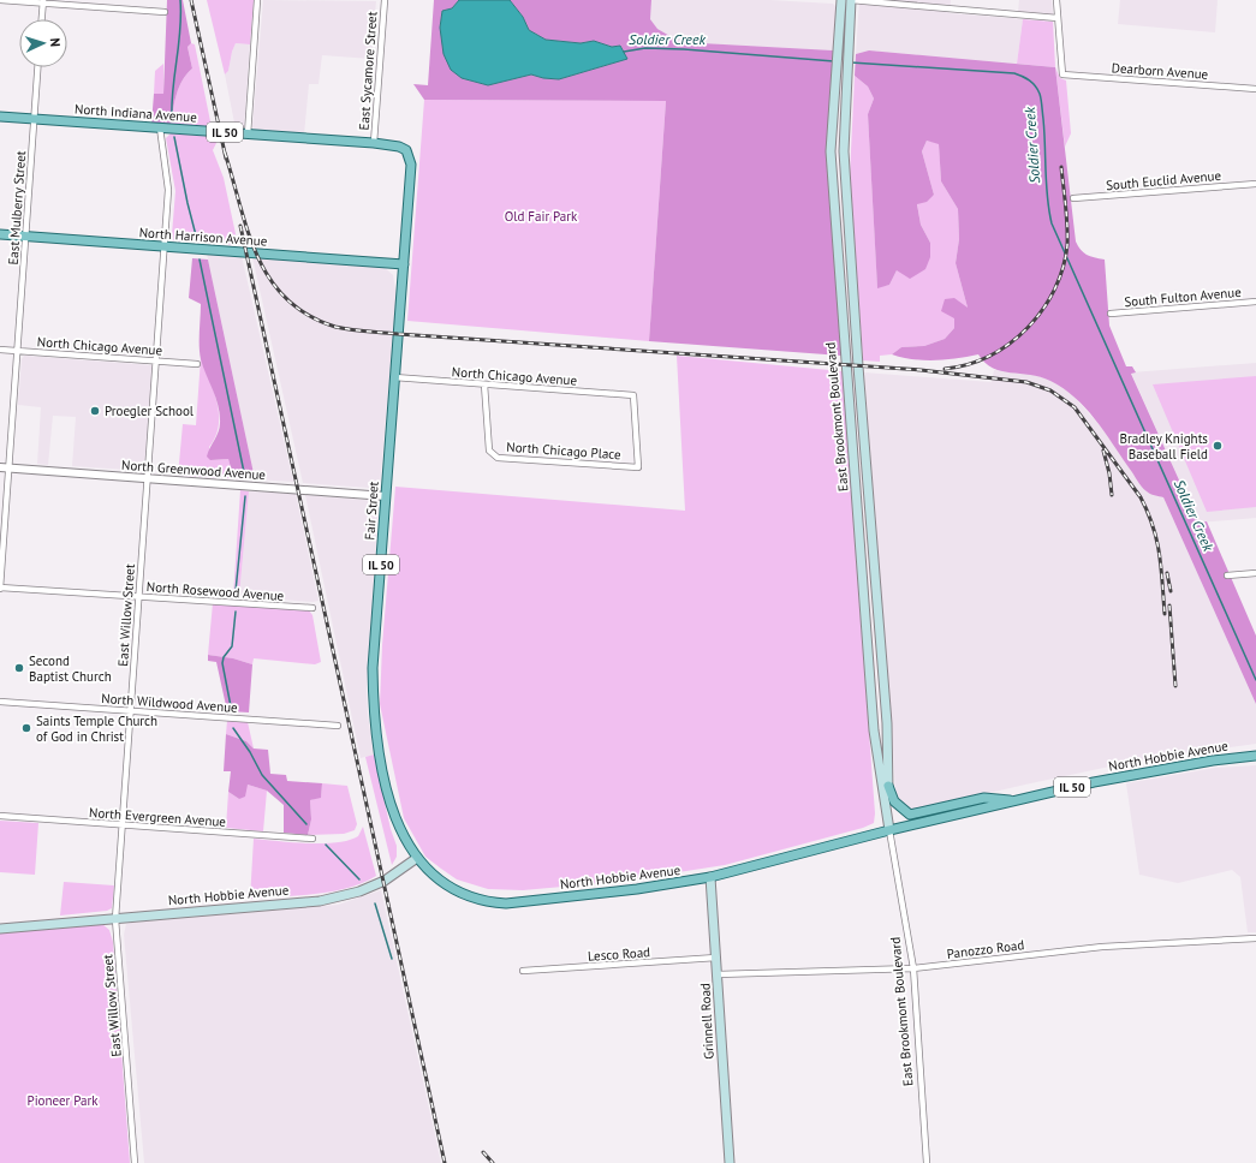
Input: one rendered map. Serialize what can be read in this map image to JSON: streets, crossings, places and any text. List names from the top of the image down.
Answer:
{
  "streets": {
    "main road": [
      "North Indiana Avenue",
      "IL 50",
      "North Harrison Avenue",
      "East Brookmont Boulevard",
      "Fair Street",
      "North Hobbie Avenue",
      "Grinnell Road"
    ],
    "street": [
      "East Sycamore Street",
      "Dearborn Avenue",
      "South Euclid Avenue",
      "East Mulberry Street",
      "South Fulton Avenue",
      "North Chicago Avenue",
      "North Chicago Place",
      "North Greenwood Avenue",
      "North Rosewood Avenue",
      "East Willow Street",
      "North Wildwood Avenue",
      "North Evergreen Avenue",
      "Panozzo Road",
      "Lesco Road"
    ]
  },
  "crossings": [
    ["East Sycamore Street", "North Indiana Avenue"],
    ["North Indiana Avenue", "East Mulberry Street"],
    ["North Indiana Avenue", "Fair Street"],
    ["North Indiana Avenue", "East Willow Street"],
    ["East Mulberry Street", "North Harrison Avenue"],
    ["East Mulberry Street", "North Chicago Avenue"],
    ["East Mulberry Street", "North Greenwood Avenue"],
    ["East Mulberry Street", "North Rosewood Avenue"],
    ["North Harrison Avenue", "Fair Street"],
    ["North Harrison Avenue", "East Willow Street"],
    ["North Chicago Avenue", "North Chicago Place"],
    ["North Chicago Avenue", "Fair Street"],
    ["North Chicago Avenue", "East Willow Street"],
    ["East Brookmont Boulevard", "North Hobbie Avenue"],
    ["East Brookmont Boulevard", "Panozzo Road"],
    ["North Greenwood Avenue", "Fair Street"],
    ["North Greenwood Avenue", "East Willow Street"],
    ["Fair Street", "North Hobbie Avenue"],
    ["North Rosewood Avenue", "East Willow Street"],
    ["East Willow Street", "North Wildwood Avenue"],
    ["East Willow Street", "North Hobbie Avenue"],
    ["East Willow Street", "North Evergreen Avenue"],
    ["North Hobbie Avenue", "Grinnell Road"],
    ["Panozzo Road", "Grinnell Road"],
    ["Lesco Road", "Grinnell Road"]
  ],
  "water": ["Soldier Creek"],
  "parks": ["Old Fair Park", "Pioneer Park"],
  "places": [
    "Proegler School",
    "Bradley Knights Baseball Field",
    "Second Baptist Church",
    "Saints Temple Church of God in Christ"
  ],
  "north": "right"
}
